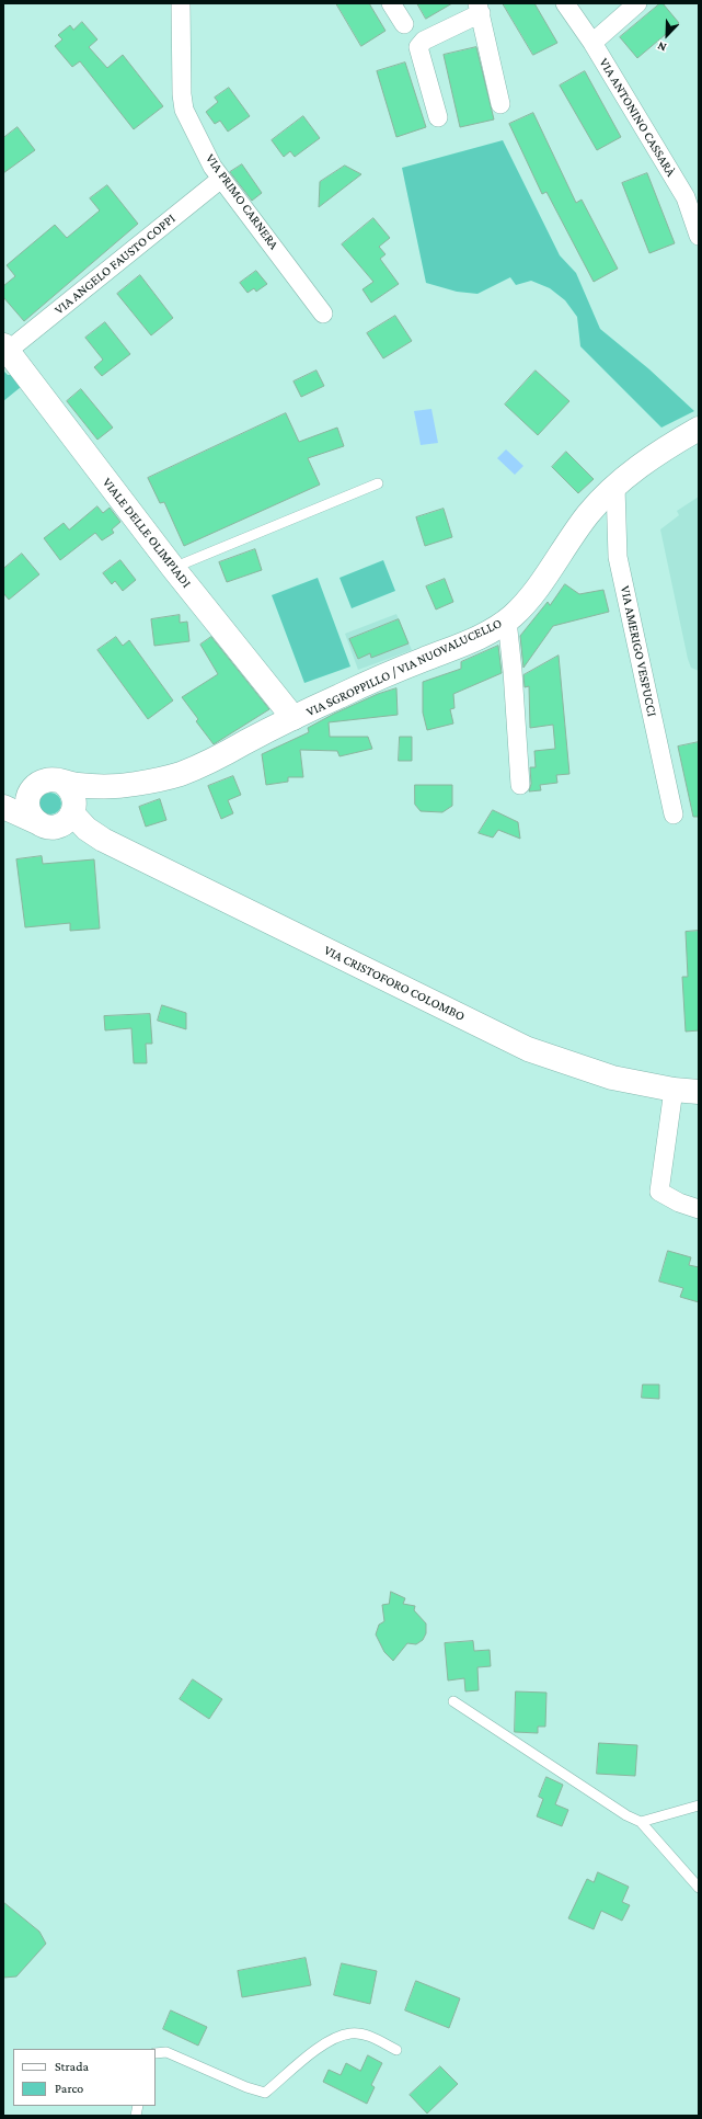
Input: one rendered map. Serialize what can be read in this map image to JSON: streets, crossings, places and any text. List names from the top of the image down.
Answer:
{
  "streets": {
    "street": [
      "VIA ANTONINO CASSARÀ",
      "VIA PRIMO CARNERA",
      "VIA ANGELO FAUSTO COPPI",
      "VIALE DELLE OLIMPIADI",
      "VIA AMERIGO VESPUCCI",
      "VIA SGROPPILLO / VIA NUOVALUCELLO",
      "VIA CRISTOFORO COLOMBO"
    ]
  },
  "crossings": [
    ["VIA PRIMO CARNERA", "VIA ANGELO FAUSTO COPPI"],
    ["VIA ANGELO FAUSTO COPPI", "VIALE DELLE OLIMPIADI"],
    ["VIALE DELLE OLIMPIADI", "VIA SGROPPILLO / VIA NUOVALUCELLO"],
    ["VIA AMERIGO VESPUCCI", "VIA SGROPPILLO / VIA NUOVALUCELLO"]
  ],
  "legend": ["Strada", "Parco"],
  "north": "bottom left"
}
